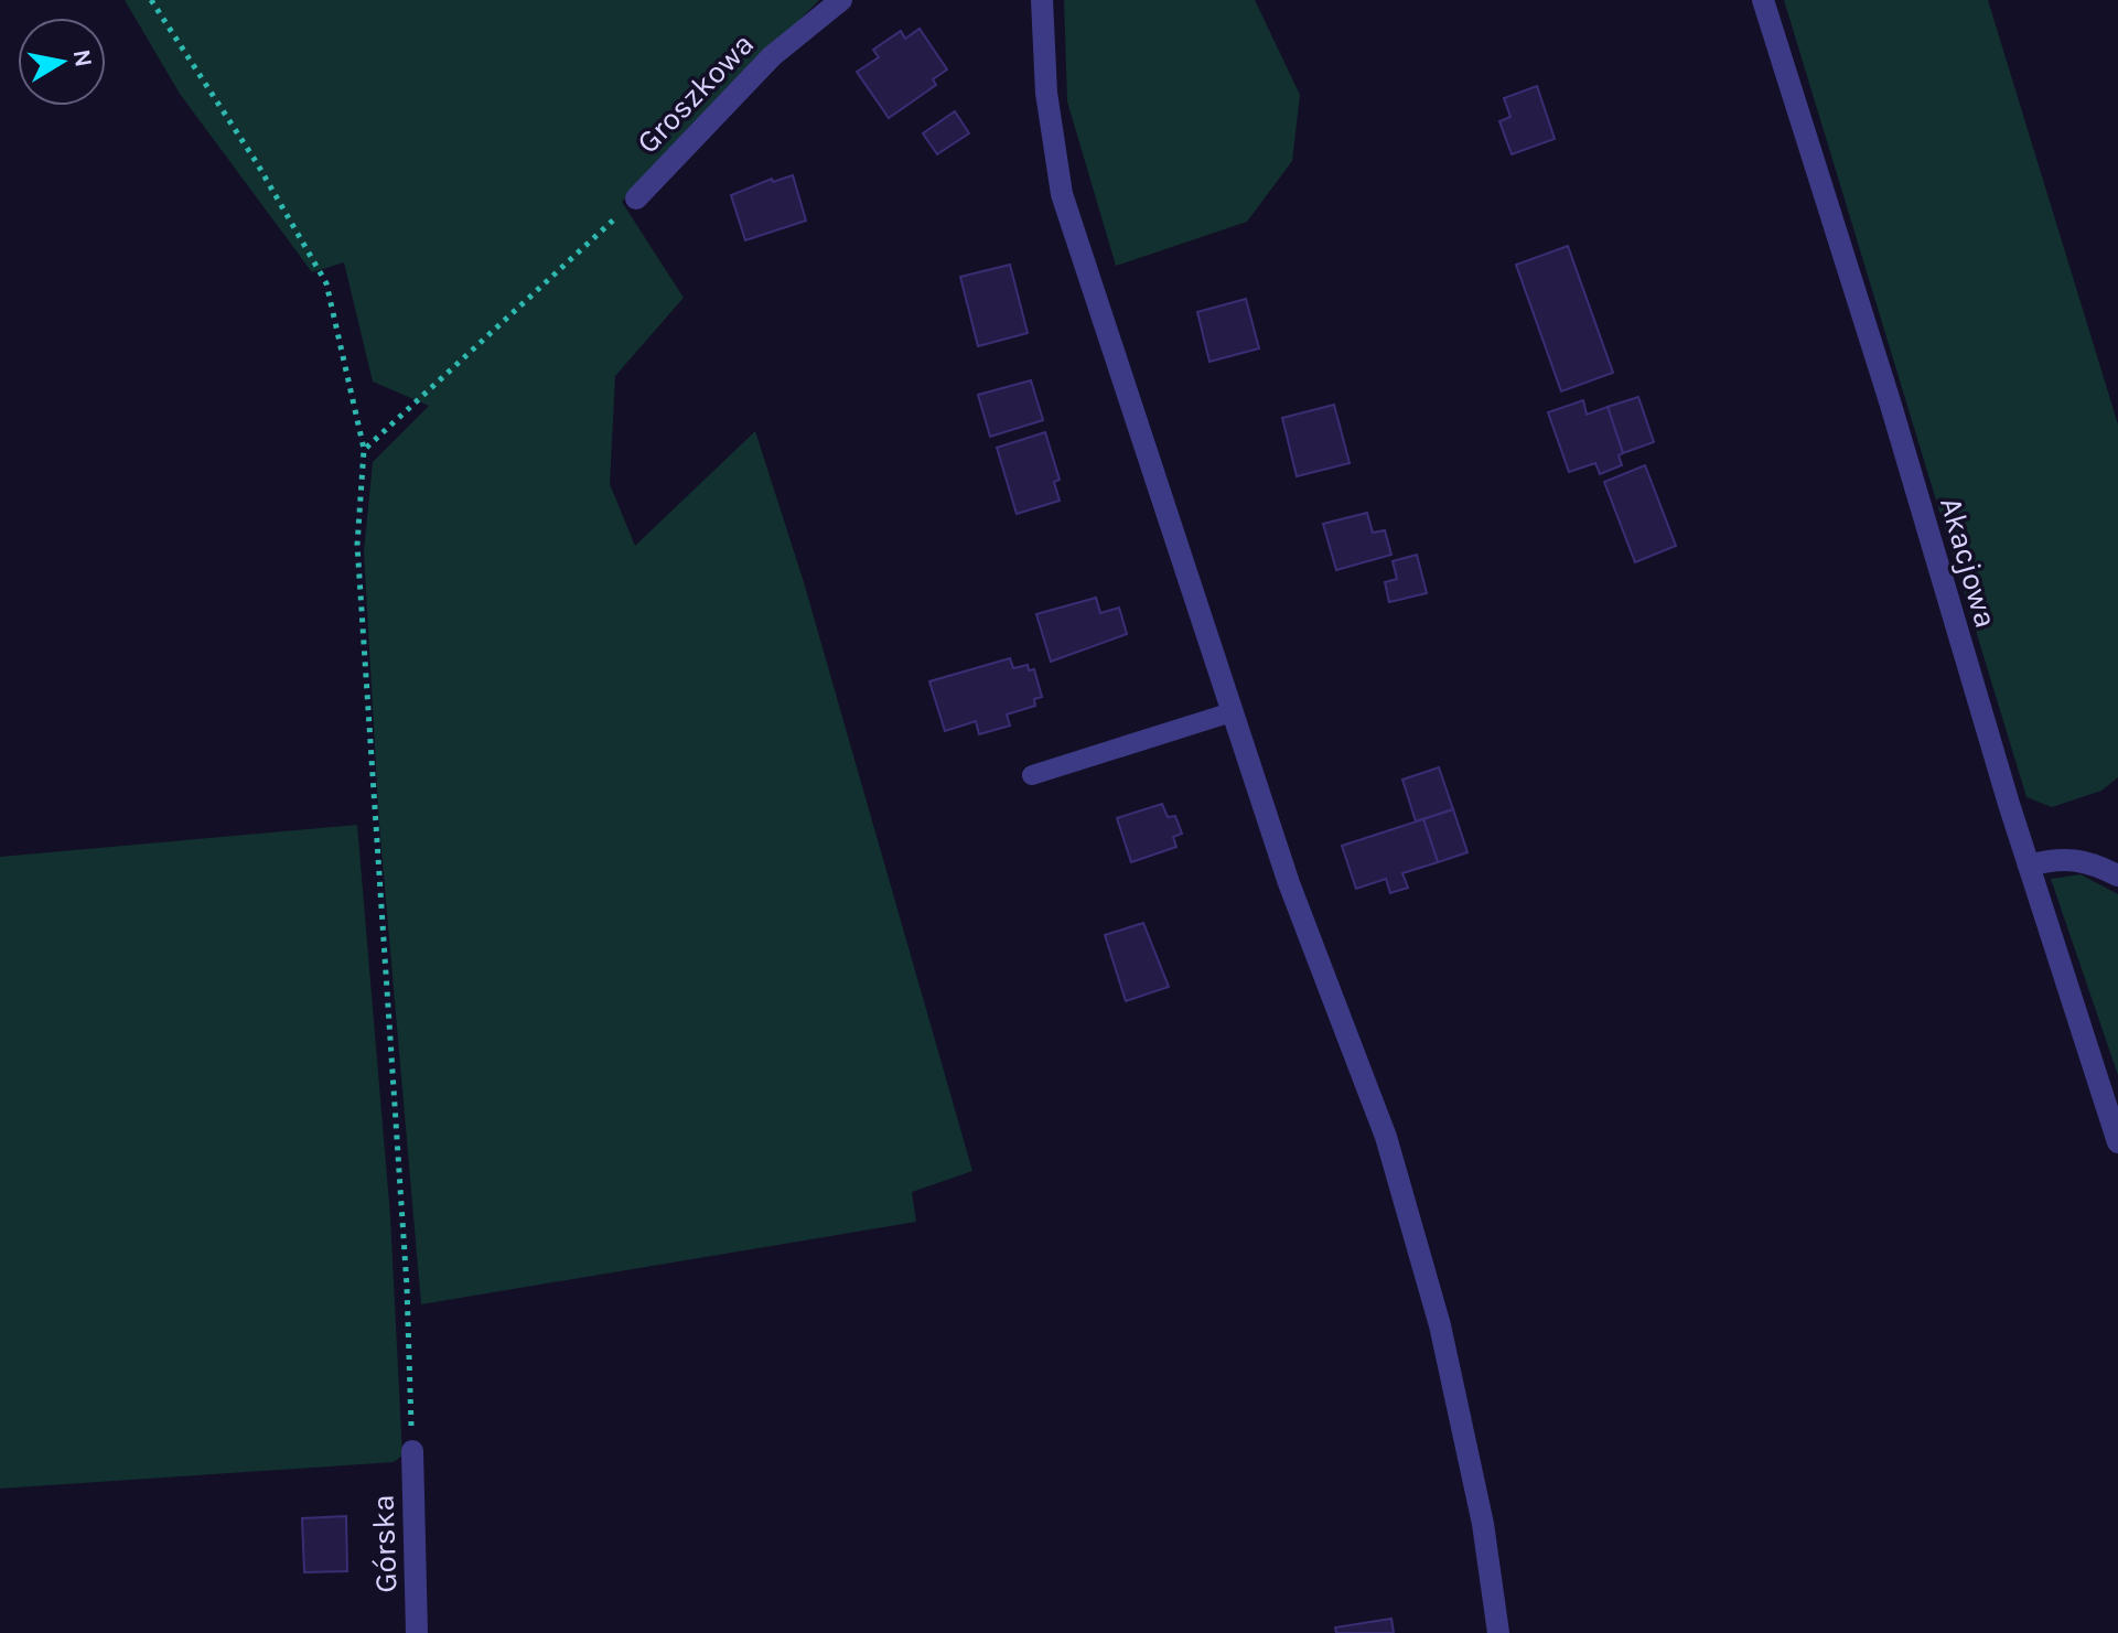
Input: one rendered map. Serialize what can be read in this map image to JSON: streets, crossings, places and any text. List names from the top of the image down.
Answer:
{
  "streets": {
    "street": ["Groszkowa", "Akacjowa", "Górska"]
  },
  "north": "right"
}
